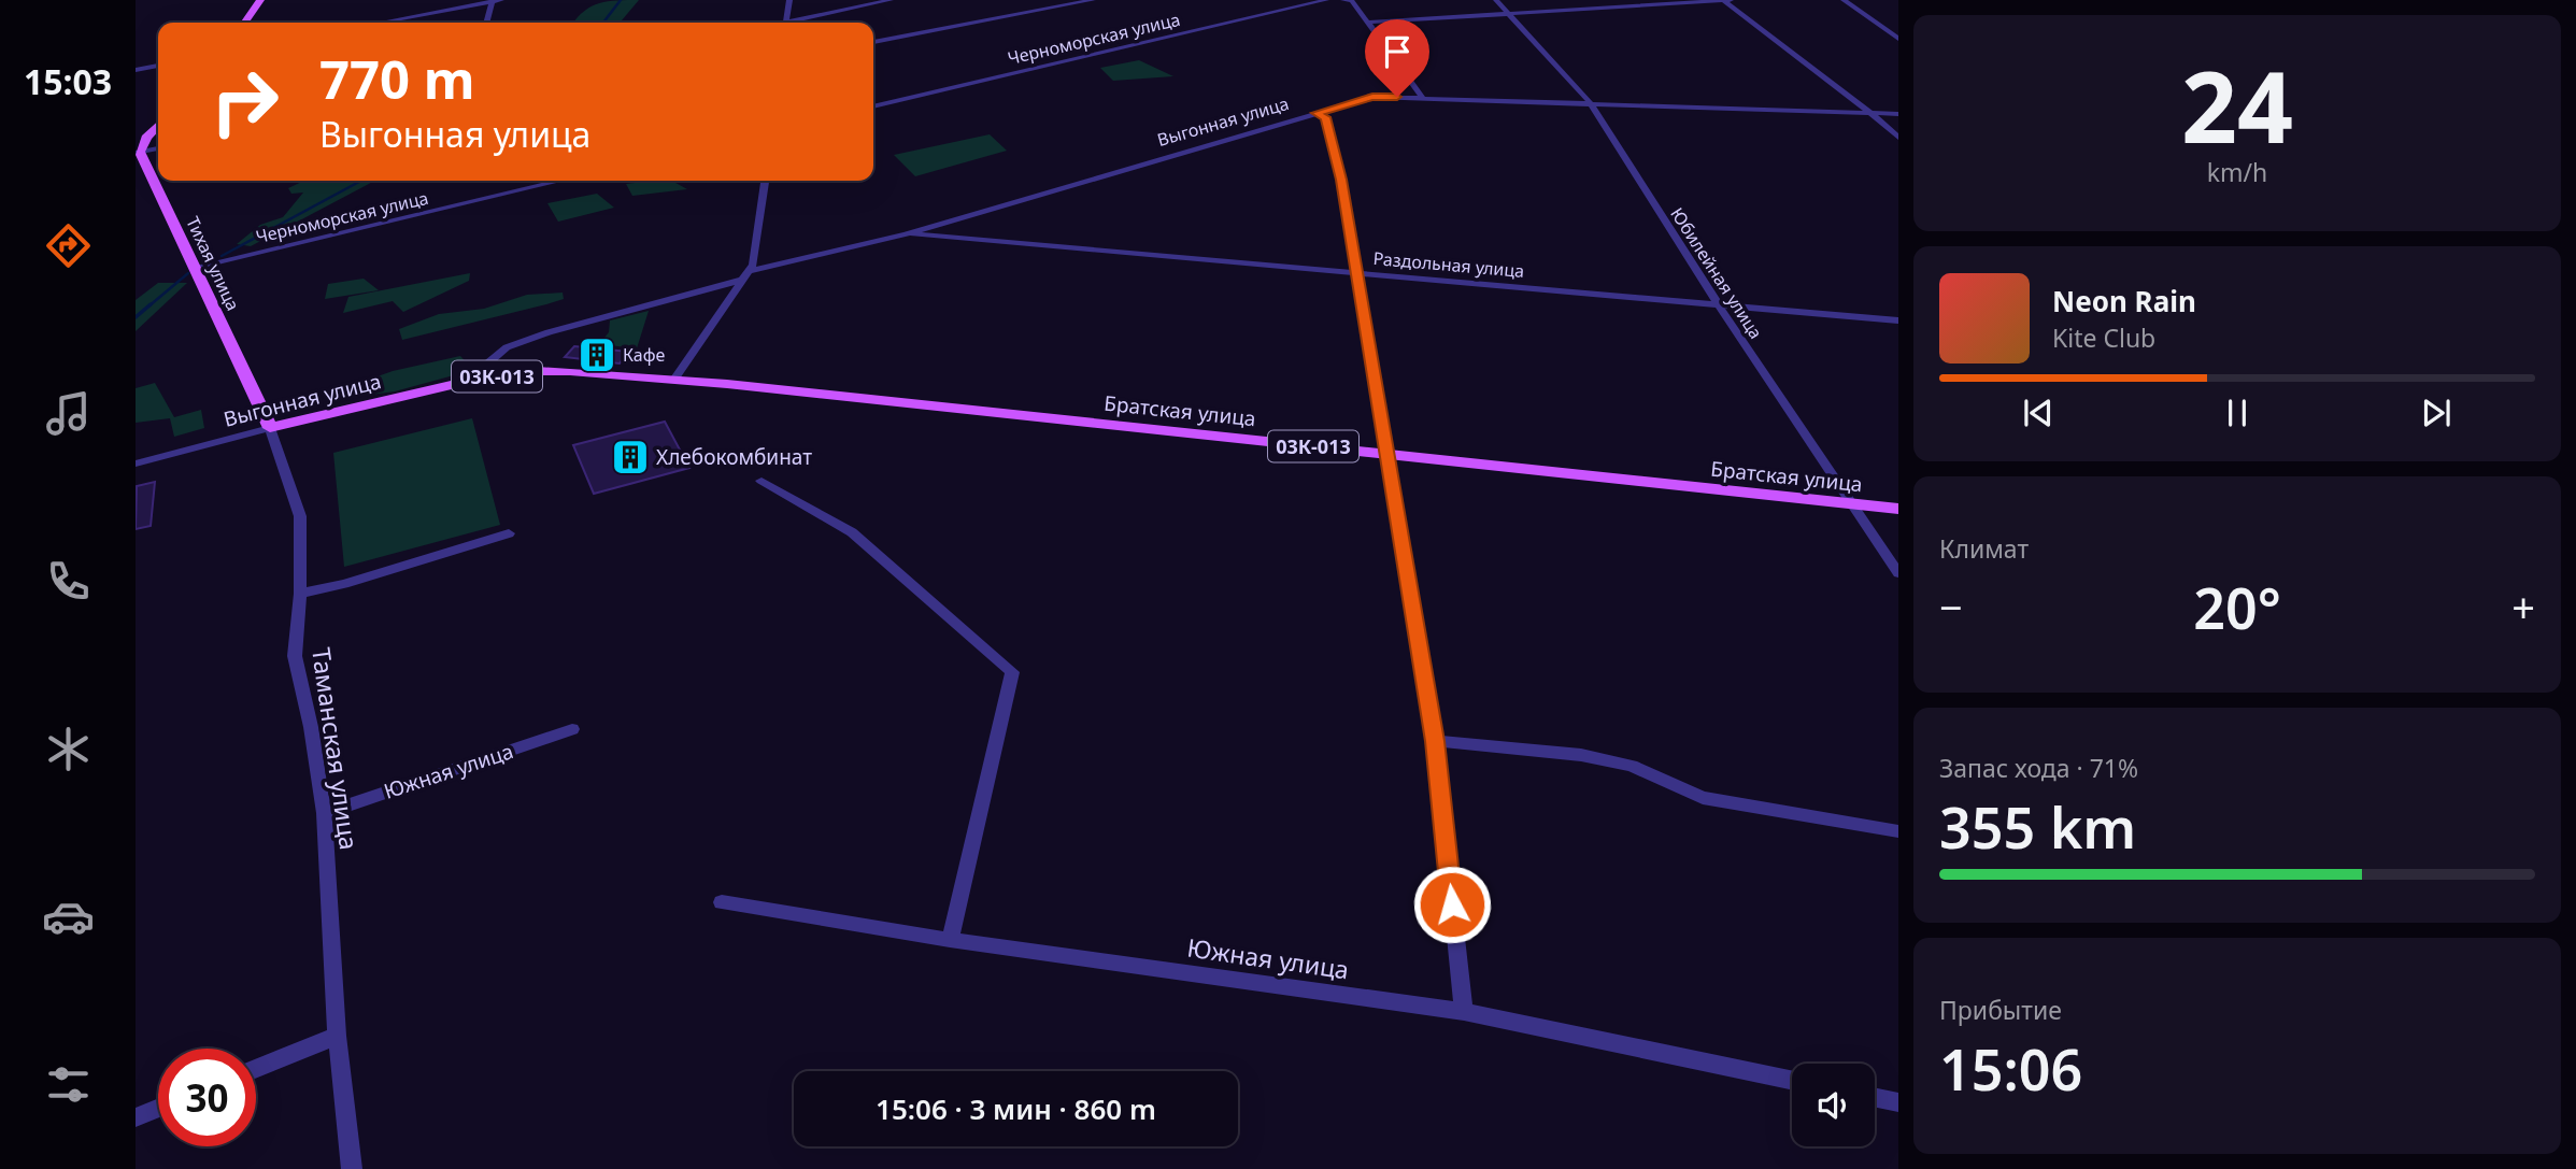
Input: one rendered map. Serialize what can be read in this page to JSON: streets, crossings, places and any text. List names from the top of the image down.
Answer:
{
  "streets": {
    "main road": [
      "Выгонная улица",
      "Тихая улица",
      "03К-013",
      "Братская улица"
    ],
    "street": [
      "Черноморская улица",
      "Раздольная улица",
      "Юбилейная улица",
      "Таманская улица",
      "Южная улица"
    ]
  },
  "crossings": [
    ["Черноморская улица", "Тихая улица"],
    ["Выгонная улица", "Тихая улица"],
    ["Выгонная улица", "Раздольная улица"],
    ["Выгонная улица", "Юбилейная улица"],
    ["Выгонная улица", "Братская улица"],
    ["Выгонная улица", "Таманская улица"],
    ["Тихая улица", "Таманская улица"],
    ["Раздольная улица", "Юбилейная улица"],
    ["Юбилейная улица", "Братская улица"],
    ["Таманская улица", "Южная улица"]
  ],
  "places": {
    "building": ["Кафе", "Хлебокомбинат"]
  },
  "page": {
    "tabs": "15:03",
    "tile": [
      ["24", "km/h"],
      "Климат",
      ["Запас хода · 71%", "355 km"],
      ["Прибытие", "15:06"]
    ],
    "turn": ["770 m", "Выгонная улица"],
    "song": ["Neon Rain", "Kite Club"],
    "heat": ["−", "20°", "+"],
    "limit": "30",
    "trip": "15:06 · 3 мин · 860 m"
  }
}
